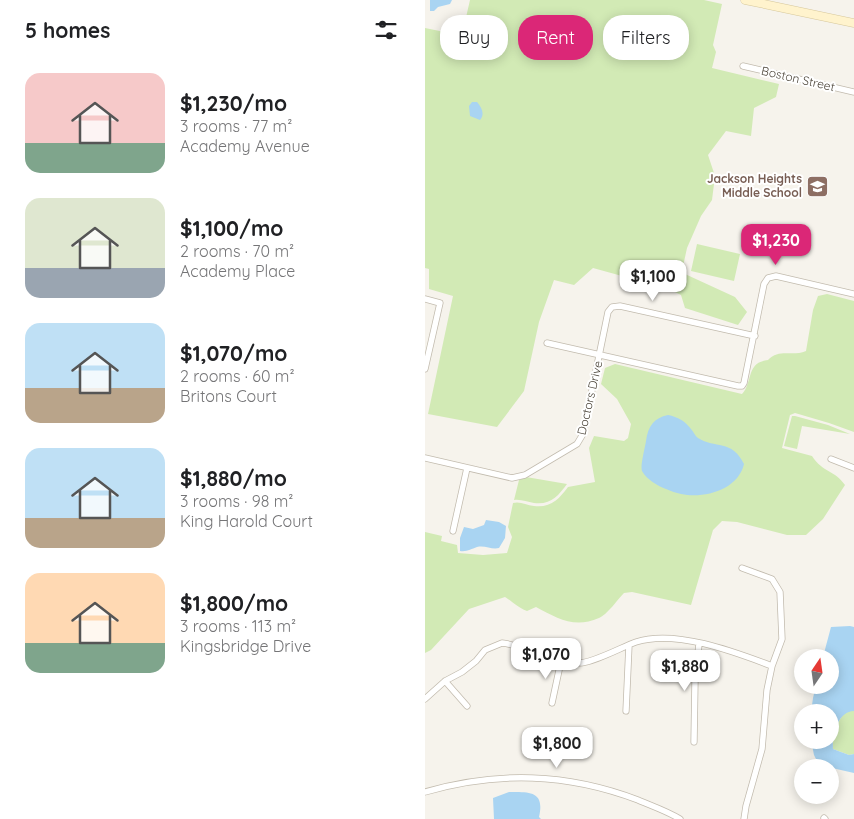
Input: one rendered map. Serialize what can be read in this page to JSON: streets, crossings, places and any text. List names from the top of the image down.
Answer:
{
  "streets": {
    "street": ["Boston Street", "Doctors Drive"]
  },
  "places": {
    "school or university": ["Jackson Heights Middle School"]
  },
  "north": "top",
  "page": {
    "heading": "5 homes",
    "chip": ["Buy", "Rent", "Filters"],
    "list": [
      {
        "name": "$1,230/mo",
        "note": "3 rooms · 77 m² · Academy Avenue"
      },
      {
        "name": "$1,100/mo",
        "note": "2 rooms · 70 m² · Academy Place"
      },
      {
        "name": "$1,070/mo",
        "note": "2 rooms · 60 m² · Britons Court"
      },
      {
        "name": "$1,880/mo",
        "note": "3 rooms · 98 m² · King Harold Court"
      },
      {
        "name": "$1,800/mo",
        "note": "3 rooms · 113 m² · Kingsbridge Drive"
      }
    ],
    "price": [
      "$1,230",
      "$1,100",
      "$1,070",
      "$1,880",
      "$1,800"
    ],
    "map_buttons": ["+", "−"]
  }
}
